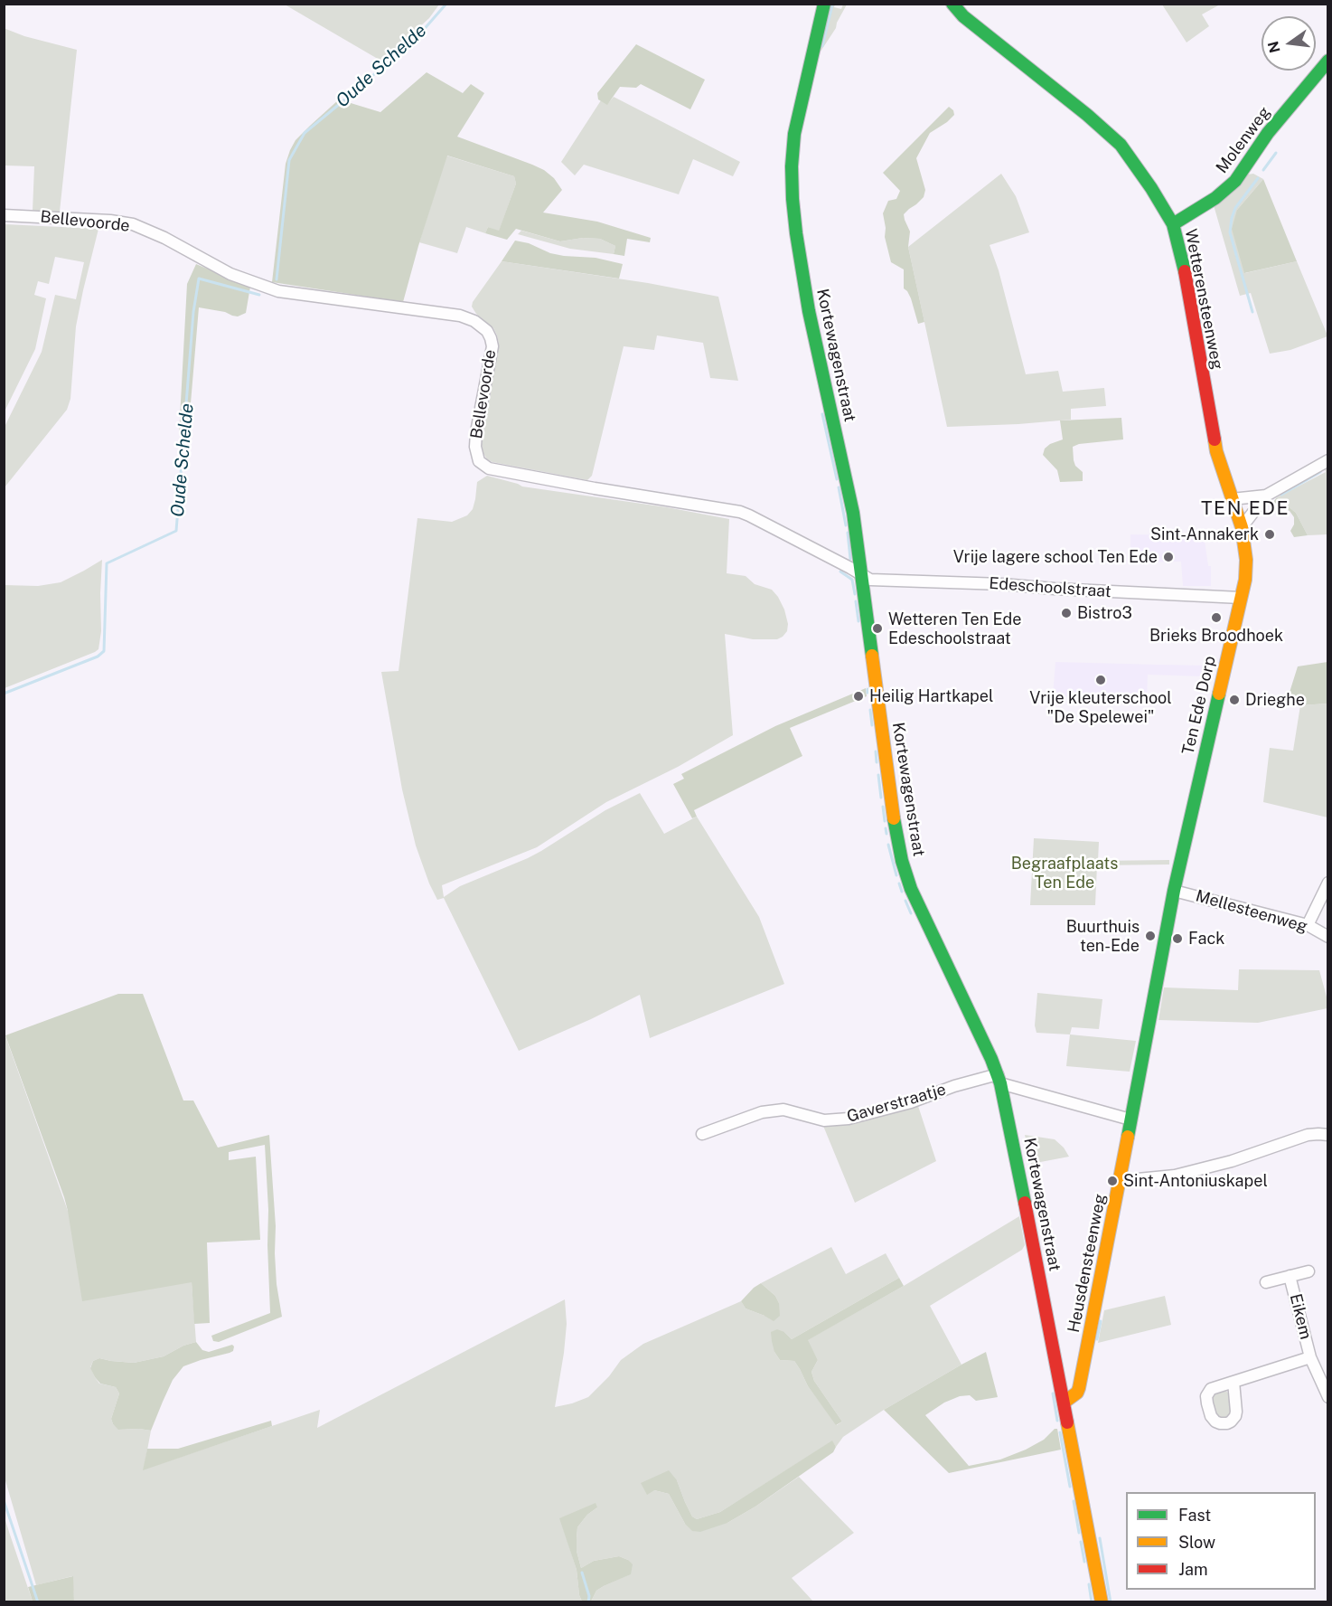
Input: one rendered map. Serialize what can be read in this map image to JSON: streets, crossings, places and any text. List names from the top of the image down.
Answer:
{
  "streets": {
    "street": [
      "Molenweg",
      "Bellevoorde",
      "Wetterensteenweg",
      "Kortewagenstraat",
      "Edeschoolstraat",
      "Ten Ede Dorp",
      "Mellesteenweg",
      "Gaverstraatje",
      "Heusdensteenweg",
      "Eikem"
    ]
  },
  "crossings": [
    ["Molenweg", "Wetterensteenweg"],
    ["Bellevoorde", "Kortewagenstraat"],
    ["Bellevoorde", "Edeschoolstraat"],
    ["Wetterensteenweg", "Ten Ede Dorp"],
    ["Kortewagenstraat", "Edeschoolstraat"],
    ["Kortewagenstraat", "Gaverstraatje"],
    ["Kortewagenstraat", "Heusdensteenweg"],
    ["Edeschoolstraat", "Ten Ede Dorp"],
    ["Ten Ede Dorp", "Mellesteenweg"],
    ["Ten Ede Dorp", "Heusdensteenweg"],
    ["Mellesteenweg", "Heusdensteenweg"]
  ],
  "districts": ["TEN EDE"],
  "water": ["Oude Schelde"],
  "parks": ["Begraafplaats Ten Ede"],
  "places": [
    "Sint-Annakerk",
    "Vrije lagere school Ten Ede",
    "Bistro3",
    "Brieks Broodhoek",
    "Wetteren Ten Ede Edeschoolstraat",
    "Vrije kleuterschool \"De Spelewei\"",
    "Heilig Hartkapel",
    "Drieghe",
    "Buurthuis ten-Ede",
    "Fack",
    "Sint-Antoniuskapel"
  ],
  "legend": ["Fast", "Slow", "Jam"],
  "north": "left"
}
